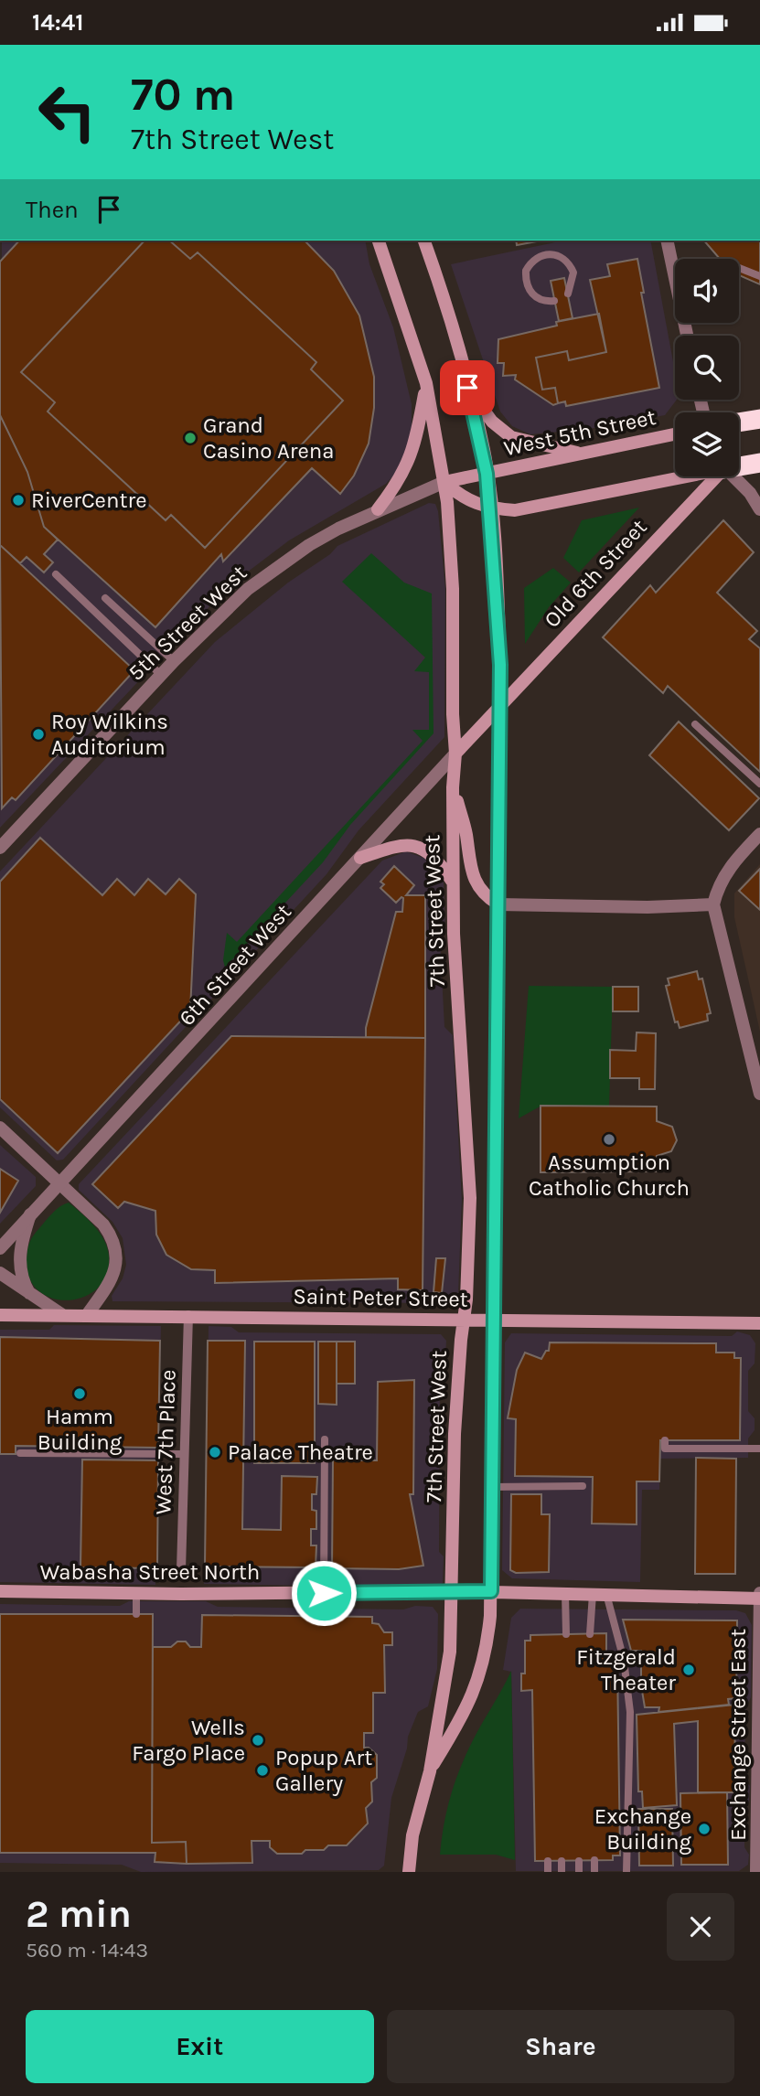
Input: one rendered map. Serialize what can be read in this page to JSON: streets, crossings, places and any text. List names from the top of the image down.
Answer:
{
  "streets": {
    "main road": [
      "West 5th Street",
      "Old 6th Street",
      "7th Street West",
      "6th Street West",
      "Saint Peter Street",
      "Wabasha Street North"
    ],
    "street": ["5th Street West", "West 7th Place", "Exchange Street East"]
  },
  "crossings": [
    ["West 5th Street", "5th Street West"],
    ["West 5th Street", "7th Street West"],
    ["Old 6th Street", "6th Street West"],
    ["5th Street West", "7th Street West"],
    ["7th Street West", "6th Street West"],
    ["7th Street West", "Saint Peter Street"],
    ["7th Street West", "Wabasha Street North"],
    ["6th Street West", "Saint Peter Street"],
    ["Saint Peter Street", "West 7th Place"],
    ["Wabasha Street North", "Exchange Street East"]
  ],
  "places": [
    "Grand Casino Arena",
    "RiverCentre",
    "Roy Wilkins Auditorium",
    "Assumption Catholic Church",
    "Hamm Building",
    "Palace Theatre",
    "Fitzgerald Theater",
    "Wells Fargo Place",
    "Popup Art Gallery",
    "Exchange Building"
  ],
  "page": {
    "status": "14:41",
    "turn": ["70 m", "7th Street West"],
    "then": "Then",
    "heading": ["2 min", "560 m · 14:43"],
    "buttons": ["Exit", "Share"]
  }
}
